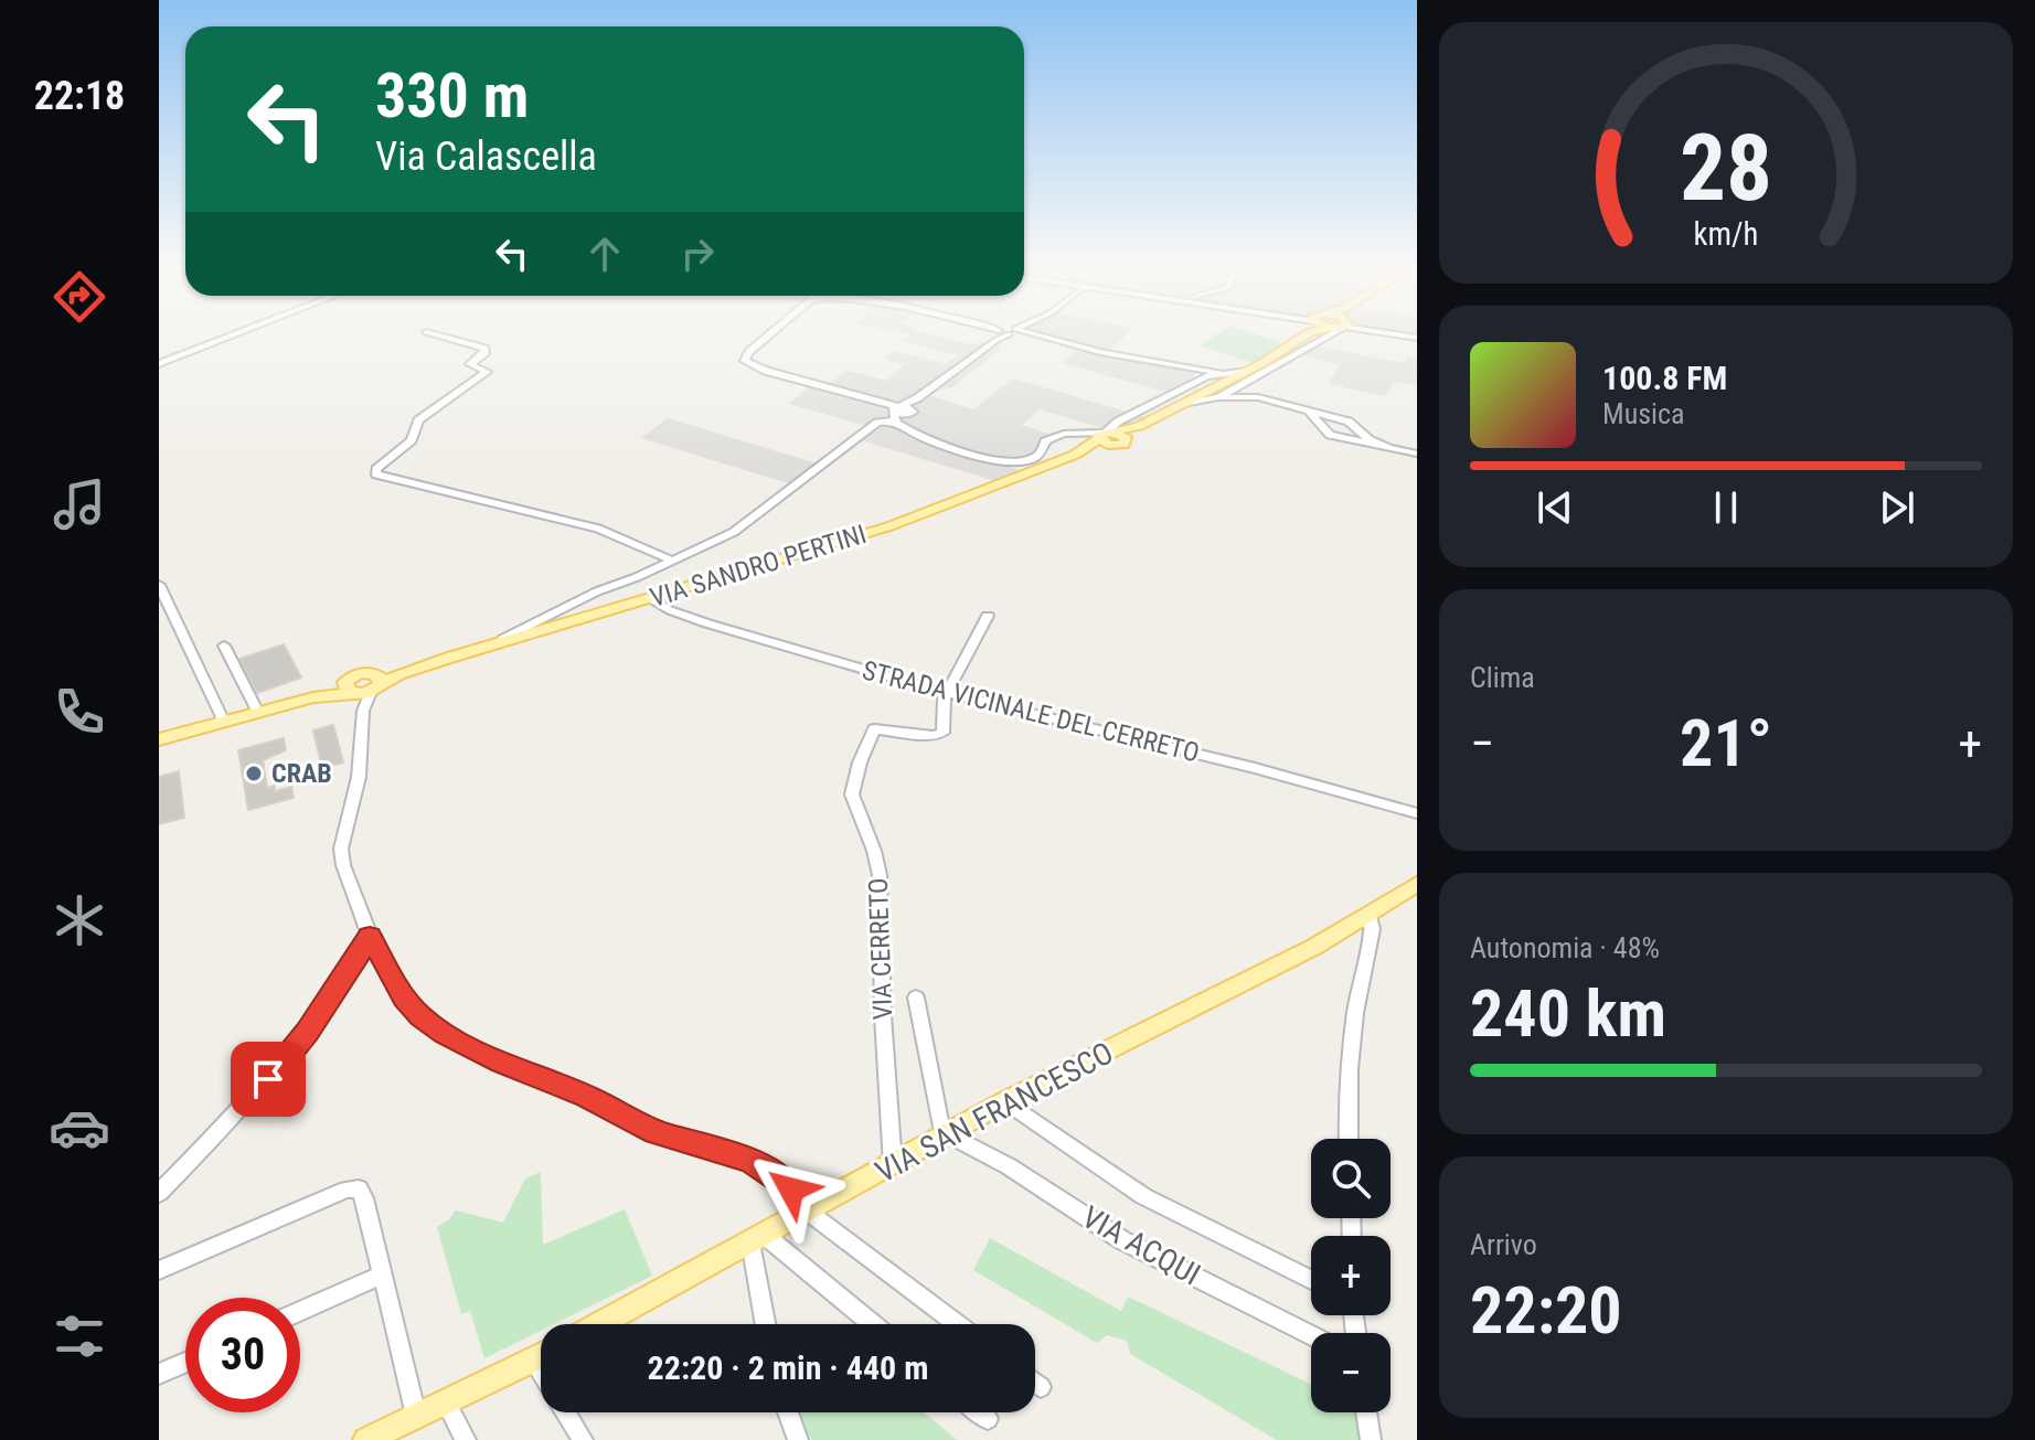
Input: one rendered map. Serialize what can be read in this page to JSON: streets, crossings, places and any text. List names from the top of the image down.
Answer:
{
  "streets": {
    "main road": ["VIA SANDRO PERTINI", "VIA SAN FRANCESCO"],
    "street": ["STRADA VICINALE DEL CERRETO", "VIA CERRETO", "VIA ACQUI"]
  },
  "crossings": [
    ["VIA SANDRO PERTINI", "STRADA VICINALE DEL CERRETO"],
    ["STRADA VICINALE DEL CERRETO", "VIA CERRETO"],
    ["VIA CERRETO", "VIA SAN FRANCESCO"],
    ["VIA SAN FRANCESCO", "VIA ACQUI"]
  ],
  "places": ["CRAB"],
  "page": {
    "tabs": "22:18",
    "turn": ["330 m", "Via Calascella"],
    "song": ["100.8 FM", "Musica"],
    "tile": [
      "Clima",
      ["Autonomia · 48%", "240 km"],
      ["Arrivo", "22:20"]
    ],
    "heat": ["−", "21°", "+"],
    "map_buttons": ["+", "−"],
    "limit": "30",
    "trip": "22:20 · 2 min · 440 m",
    "gauge": ["28", "km/h"]
  }
}
